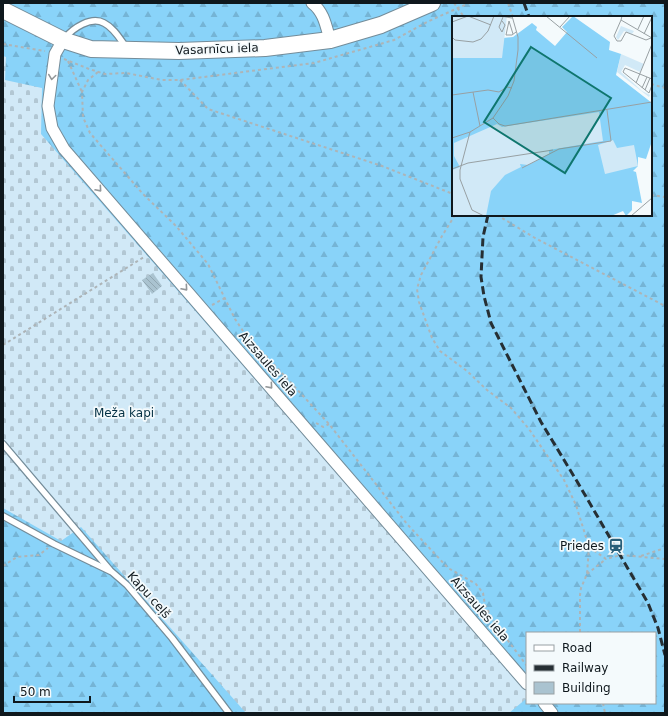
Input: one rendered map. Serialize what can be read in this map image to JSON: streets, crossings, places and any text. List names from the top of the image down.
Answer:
{
  "streets": {
    "street": ["Vasarnīcu iela", "Aizsaules iela"],
    "lane": ["Kapu ceļš"]
  },
  "crossings": [
    ["Vasarnīcu iela", "Aizsaules iela"]
  ],
  "one_way": ["Aizsaules iela"],
  "parks": ["Meža kapi"],
  "places": {
    "station": ["Priedes"]
  },
  "legend": ["Road", "Railway", "Building"],
  "scale_bar": "50 m"
}
